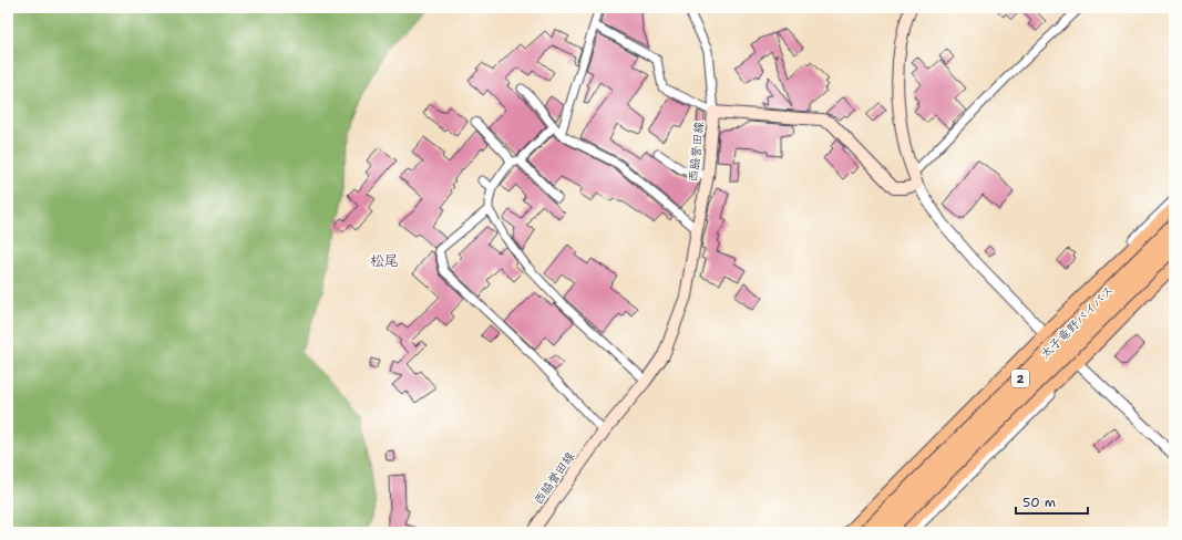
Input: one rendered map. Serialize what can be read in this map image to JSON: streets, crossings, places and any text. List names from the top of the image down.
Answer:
{
  "streets": {
    "highway": ["太子竜野バイパス", "2"],
    "main road": ["西脇誉田線"]
  },
  "districts": ["松尾"],
  "scale_bar": "50 m"
}
